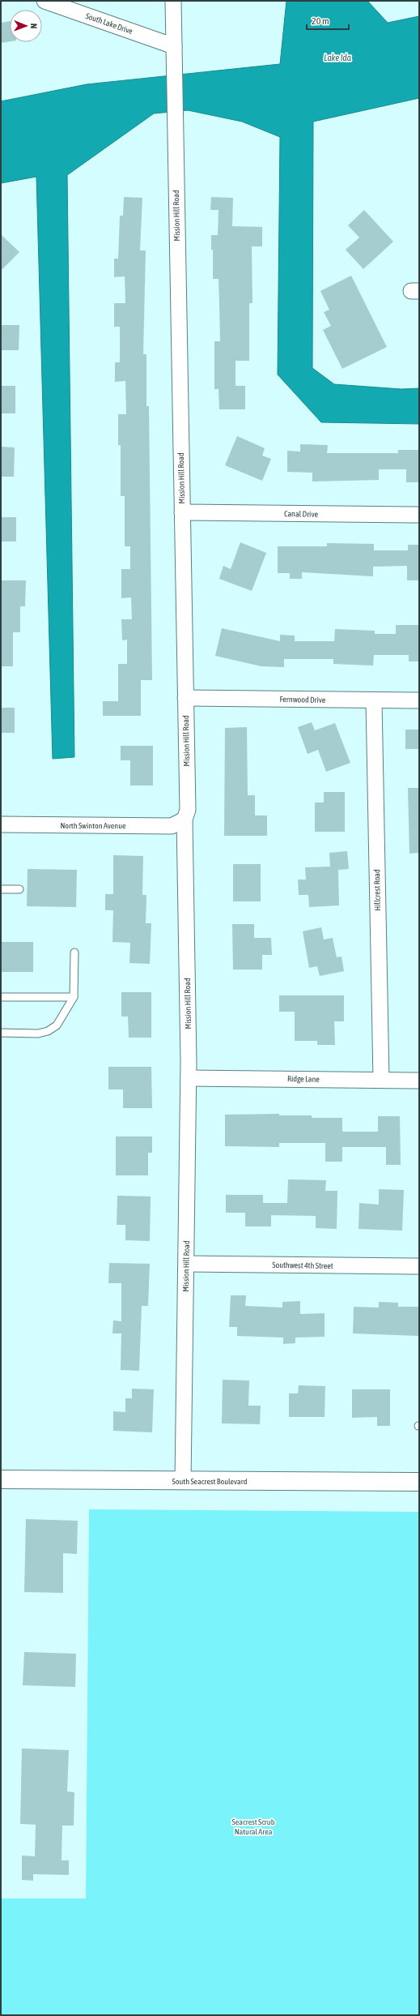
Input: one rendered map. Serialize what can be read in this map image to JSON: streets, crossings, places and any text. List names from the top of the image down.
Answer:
{
  "streets": {
    "street": [
      "South Lake Drive",
      "Mission Hill Road",
      "Canal Drive",
      "Fernwood Drive",
      "North Swinton Avenue",
      "Hillcrest Road",
      "Ridge Lane",
      "Southwest 4th Street",
      "South Seacrest Boulevard"
    ]
  },
  "crossings": [
    ["South Lake Drive", "Mission Hill Road"],
    ["Mission Hill Road", "Canal Drive"],
    ["Mission Hill Road", "Fernwood Drive"],
    ["Mission Hill Road", "North Swinton Avenue"],
    ["Mission Hill Road", "Ridge Lane"],
    ["Mission Hill Road", "Southwest 4th Street"],
    ["Mission Hill Road", "South Seacrest Boulevard"],
    ["Fernwood Drive", "Hillcrest Road"],
    ["Hillcrest Road", "Ridge Lane"]
  ],
  "water": ["Lake Ida"],
  "parks": ["Seacrest Scrub Natural Area"],
  "scale_bar": "20 m",
  "north": "right"
}
